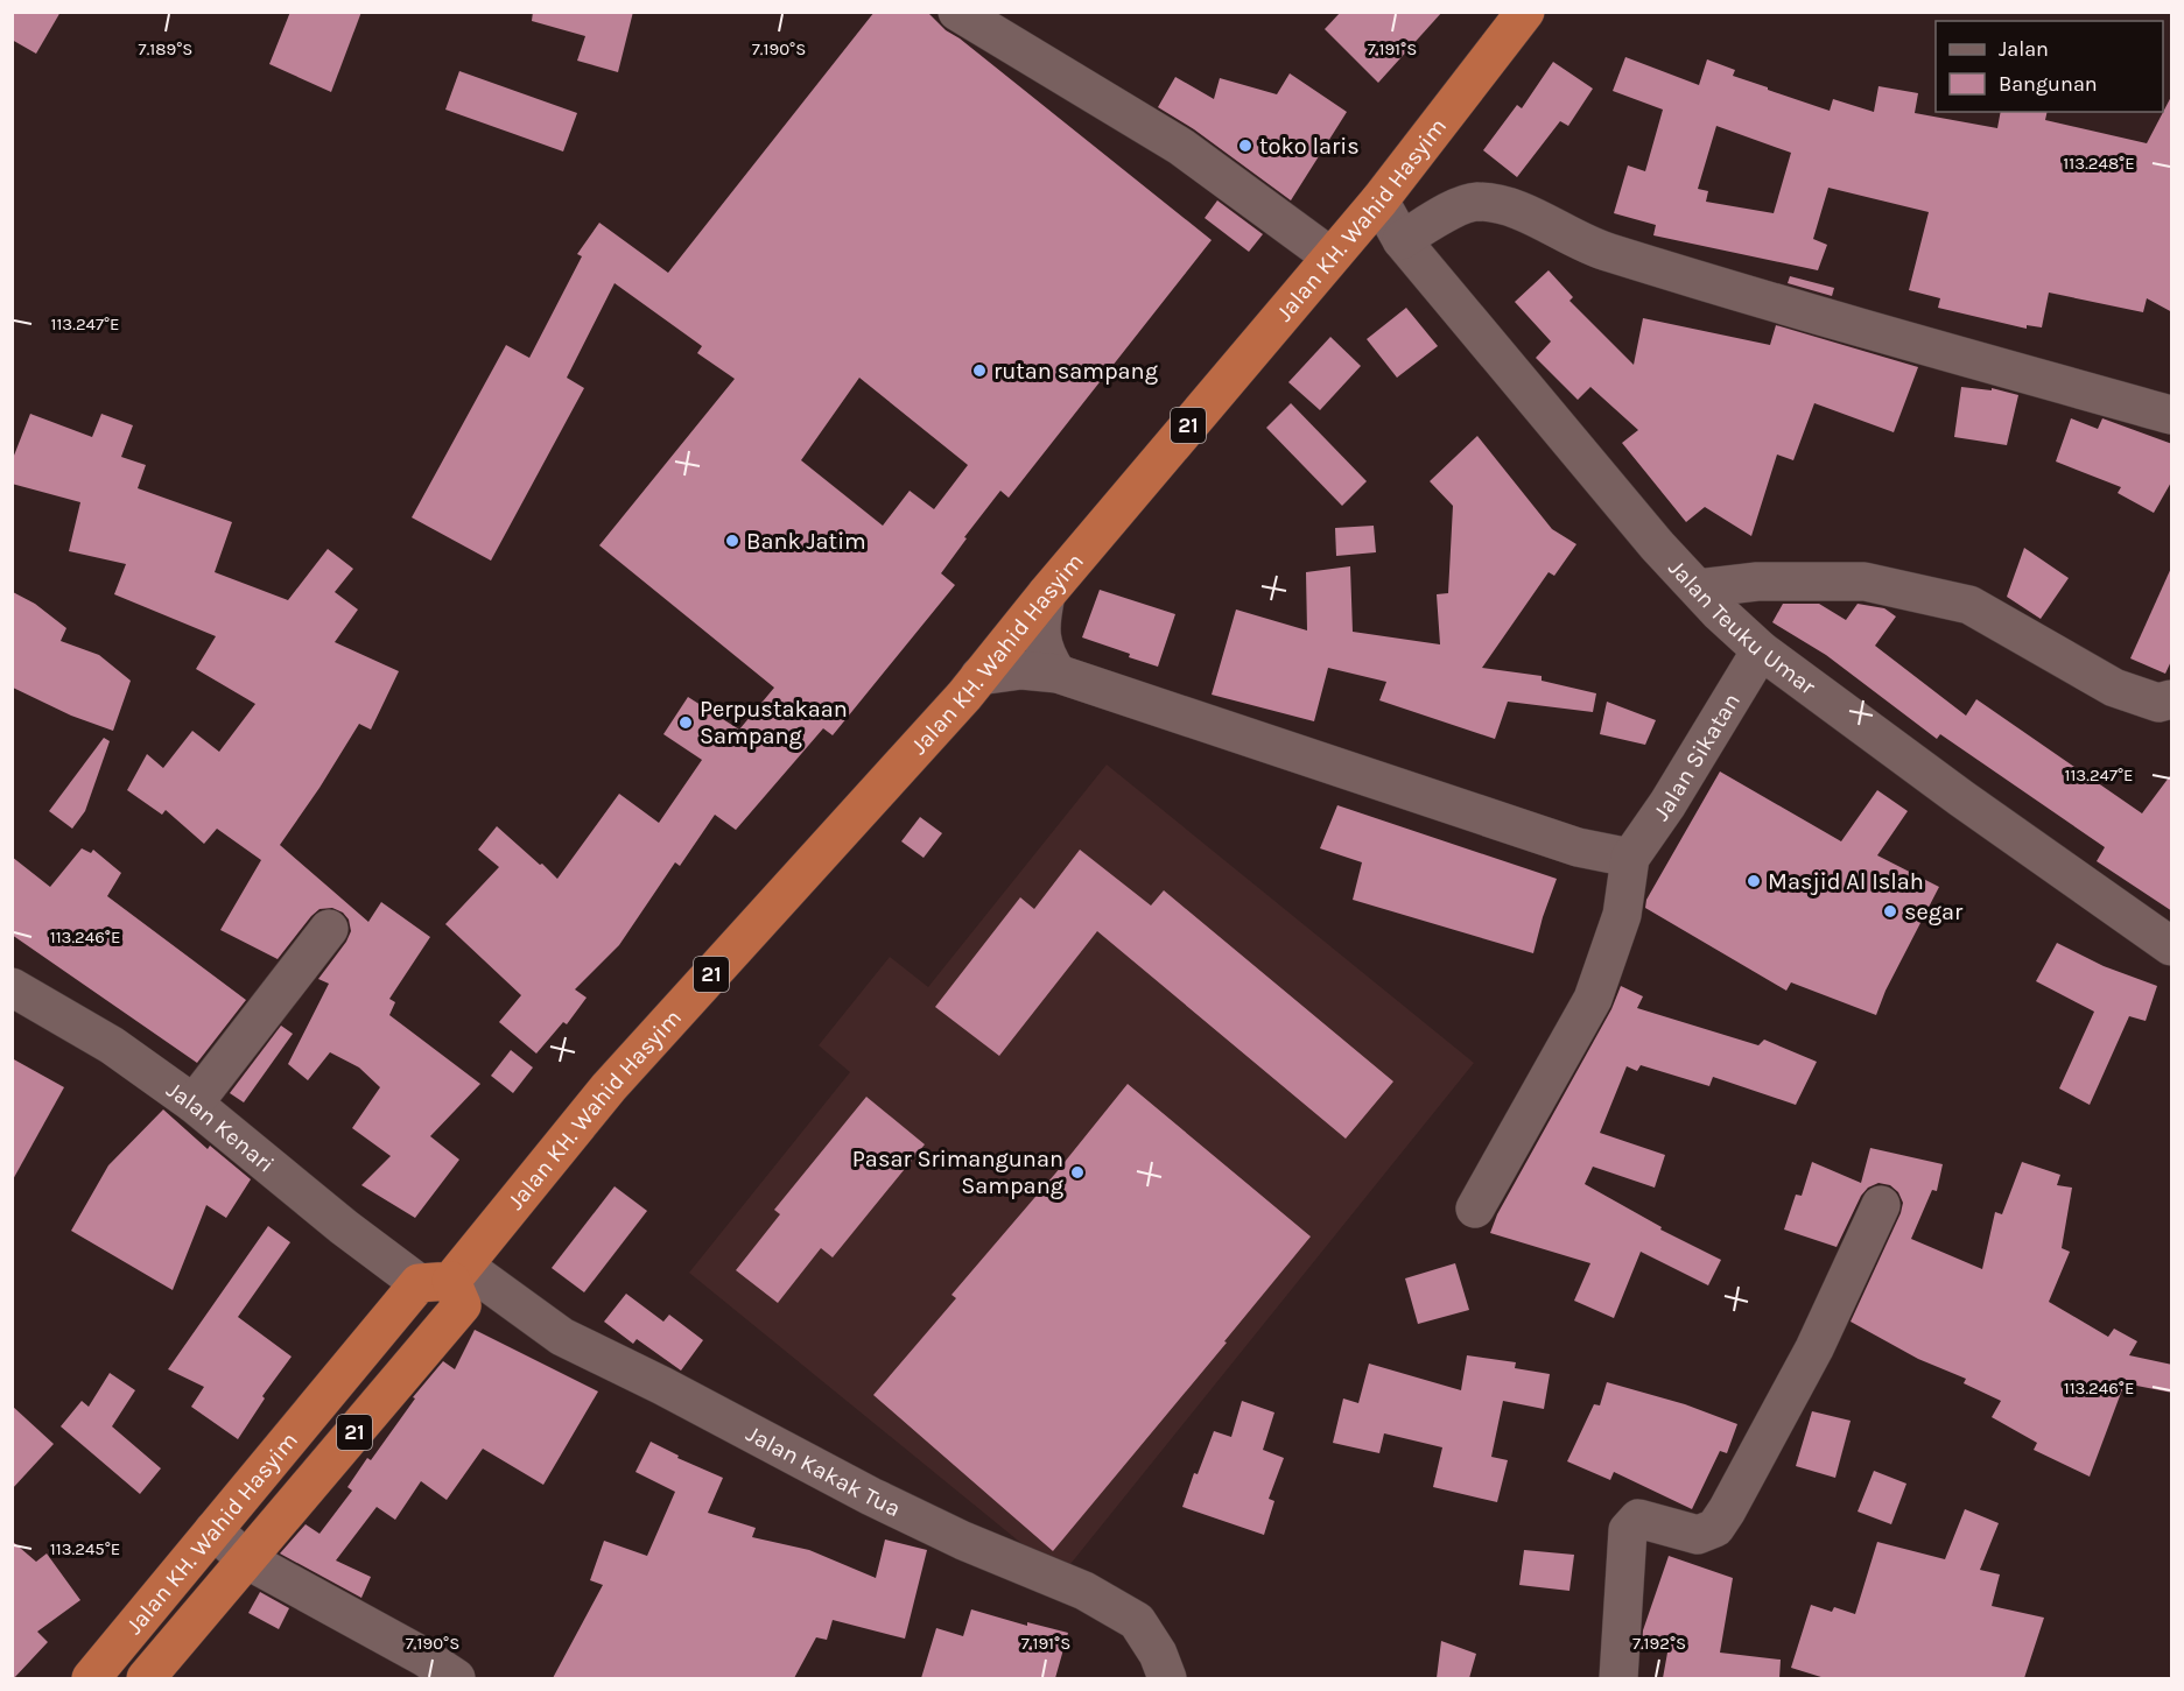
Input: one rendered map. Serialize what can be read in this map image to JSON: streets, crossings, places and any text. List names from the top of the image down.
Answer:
{
  "streets": {
    "highway": ["Jalan KH. Wahid Hasyim", "21"],
    "street": [
      "Jalan Teuku Umar",
      "Jalan Sikatan",
      "Jalan Kenari",
      "Jalan Kakak Tua"
    ]
  },
  "crossings": [
    ["Jalan KH. Wahid Hasyim", "Jalan Teuku Umar"],
    ["Jalan KH. Wahid Hasyim", "Jalan Kenari"],
    ["Jalan KH. Wahid Hasyim", "Jalan Kakak Tua"],
    ["Jalan Teuku Umar", "Jalan Sikatan"],
    ["Jalan Kenari", "Jalan Kakak Tua"]
  ],
  "places": [
    "toko laris",
    "rutan sampang",
    "Bank Jatim",
    "Perpustakaan Sampang",
    "Masjid Al Islah",
    "segar",
    "Pasar Srimangunan Sampang"
  ],
  "legend": ["Jalan", "Bangunan"],
  "coordinates": [
    "7.189°S",
    "7.190°S",
    "7.191°S",
    "113.248°E",
    "113.247°E",
    "113.246°E",
    "113.245°E",
    "7.192°S"
  ]
}
